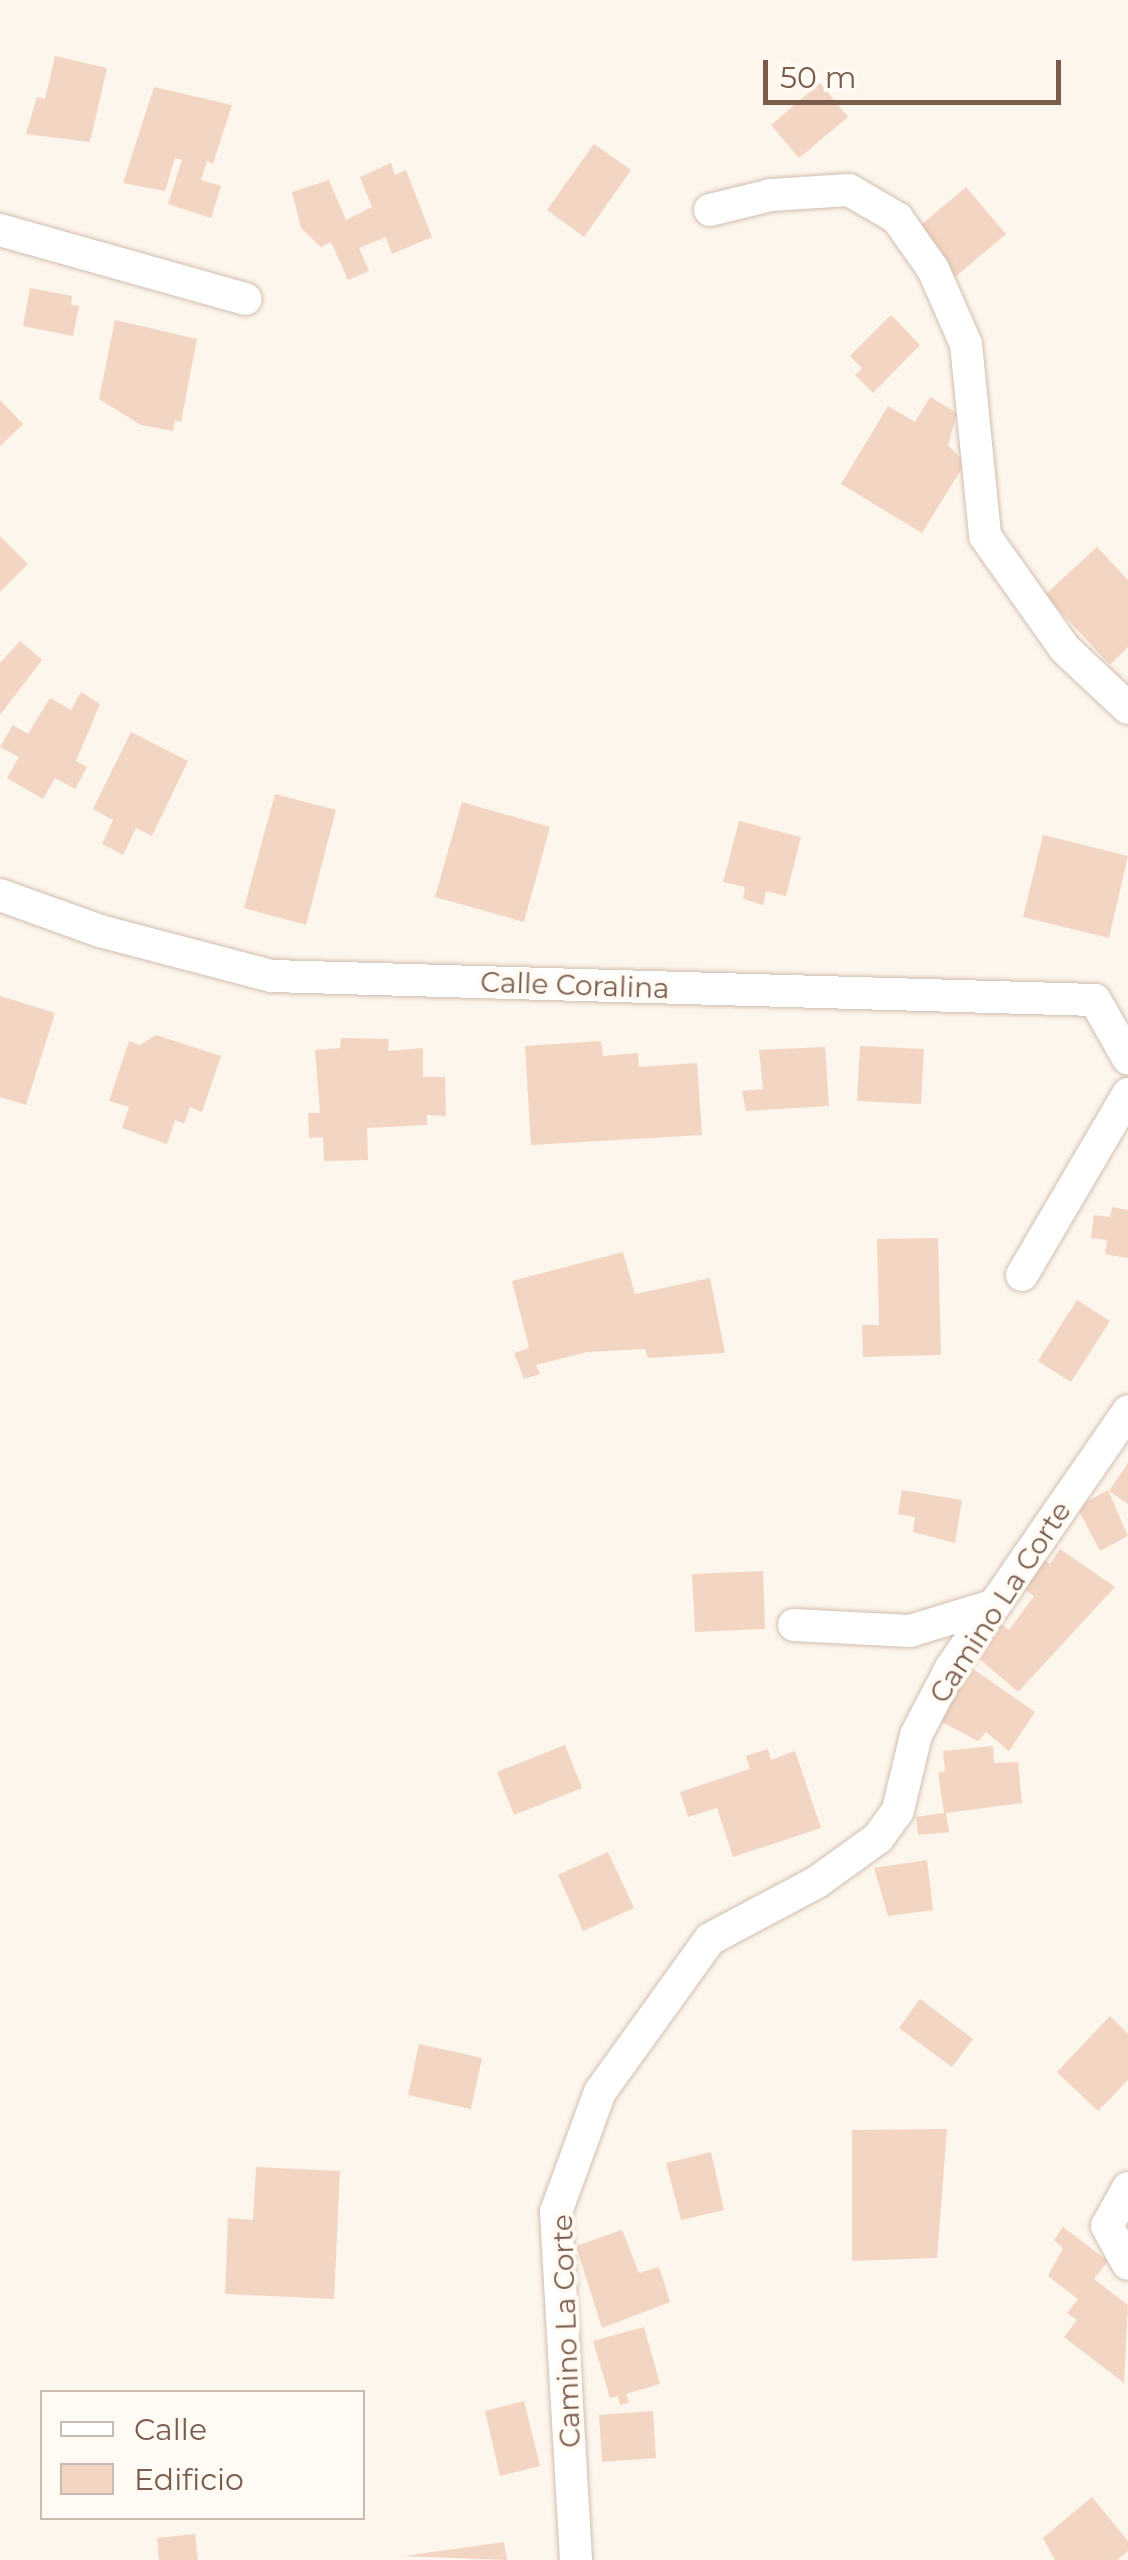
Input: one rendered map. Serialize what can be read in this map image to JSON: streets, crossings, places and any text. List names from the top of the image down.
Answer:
{
  "streets": {
    "street": ["Calle Coralina", "Camino La Corte"]
  },
  "legend": ["Calle", "Edificio"],
  "scale_bar": "50 m"
}
